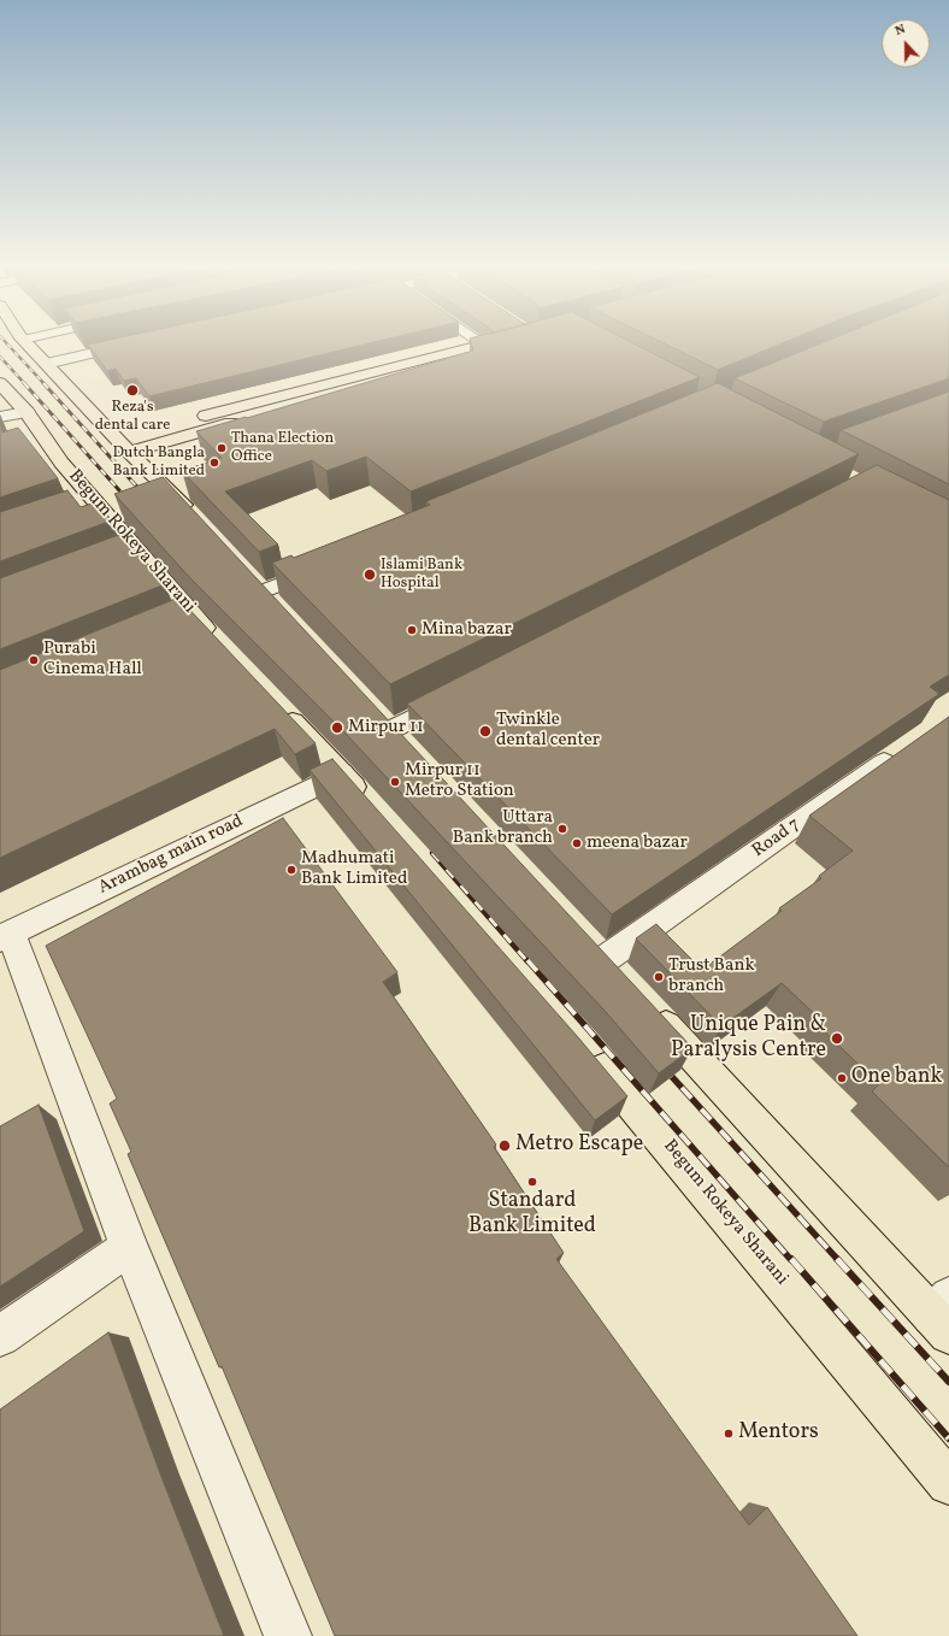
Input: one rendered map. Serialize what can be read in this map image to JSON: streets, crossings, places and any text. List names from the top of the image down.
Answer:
{
  "streets": {
    "main road": ["Begum Rokeya Sharani"],
    "street": ["Road 7", "Arambag main road"]
  },
  "places": [
    "Reza's dental care",
    "Thana Election Office",
    "Dutch Bangla Bank Limited",
    "Islami Bank Hospital",
    "Mina bazar",
    "Purabi Cinema Hall",
    "Mirpur 11",
    "Twinkle dental center",
    "Mirpur 11 Metro Station",
    "Uttara Bank branch",
    "meena bazar",
    "Madhumati Bank Limited",
    "Trust Bank branch",
    "Unique Pain & Paralysis Centre",
    "One bank",
    "Metro Escape",
    "Standard Bank Limited",
    "Mentors"
  ],
  "north": "top"
}
